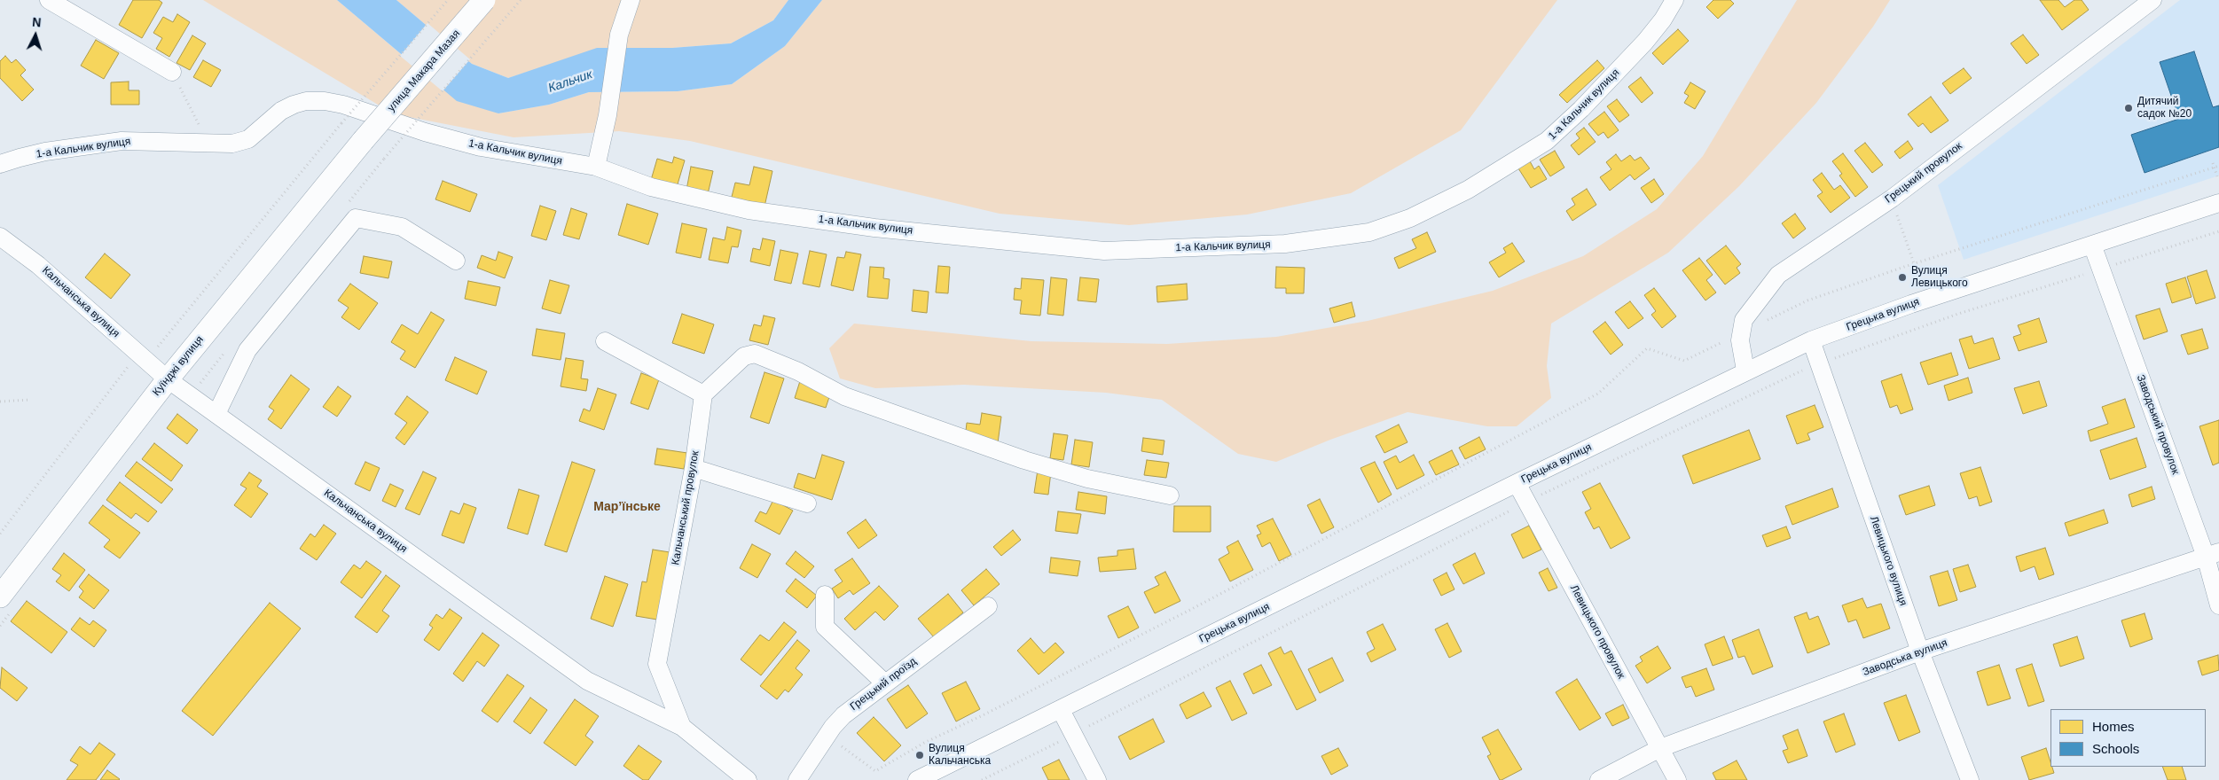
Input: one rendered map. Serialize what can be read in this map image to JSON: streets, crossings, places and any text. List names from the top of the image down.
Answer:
{
  "streets": {
    "main road": ["улица Макара Мазая", "Куїнджі вулиця"],
    "street": [
      "1-а Кальчик вулиця",
      "Грецький провулок",
      "Кальчанська вулиця",
      "Грецька вулиця",
      "Заводський провулок",
      "Кальчанський провулок",
      "Левицького вулиця",
      "Левицького провулок",
      "Заводська вулиця",
      "Грецький проїзд"
    ]
  },
  "crossings": [
    ["улица Макара Мазая", "Куїнджі вулиця"],
    ["Грецький провулок", "Грецька вулиця"],
    ["Кальчанська вулиця", "Куїнджі вулиця"],
    ["Кальчанська вулиця", "Кальчанський провулок"],
    ["Грецька вулиця", "Заводський провулок"],
    ["Грецька вулиця", "Левицького вулиця"],
    ["Грецька вулиця", "Левицького провулок"],
    ["Заводський провулок", "Заводська вулиця"],
    ["Левицького вулиця", "Заводська вулиця"],
    ["Левицького провулок", "Заводська вулиця"]
  ],
  "districts": ["Мар’їнське"],
  "water": ["Кальчик"],
  "places": ["Дитячий садок №20", "Вулиця Левицького", "Вулиця Кальчанська"],
  "legend": ["Homes", "Schools"],
  "north": "top"
}
